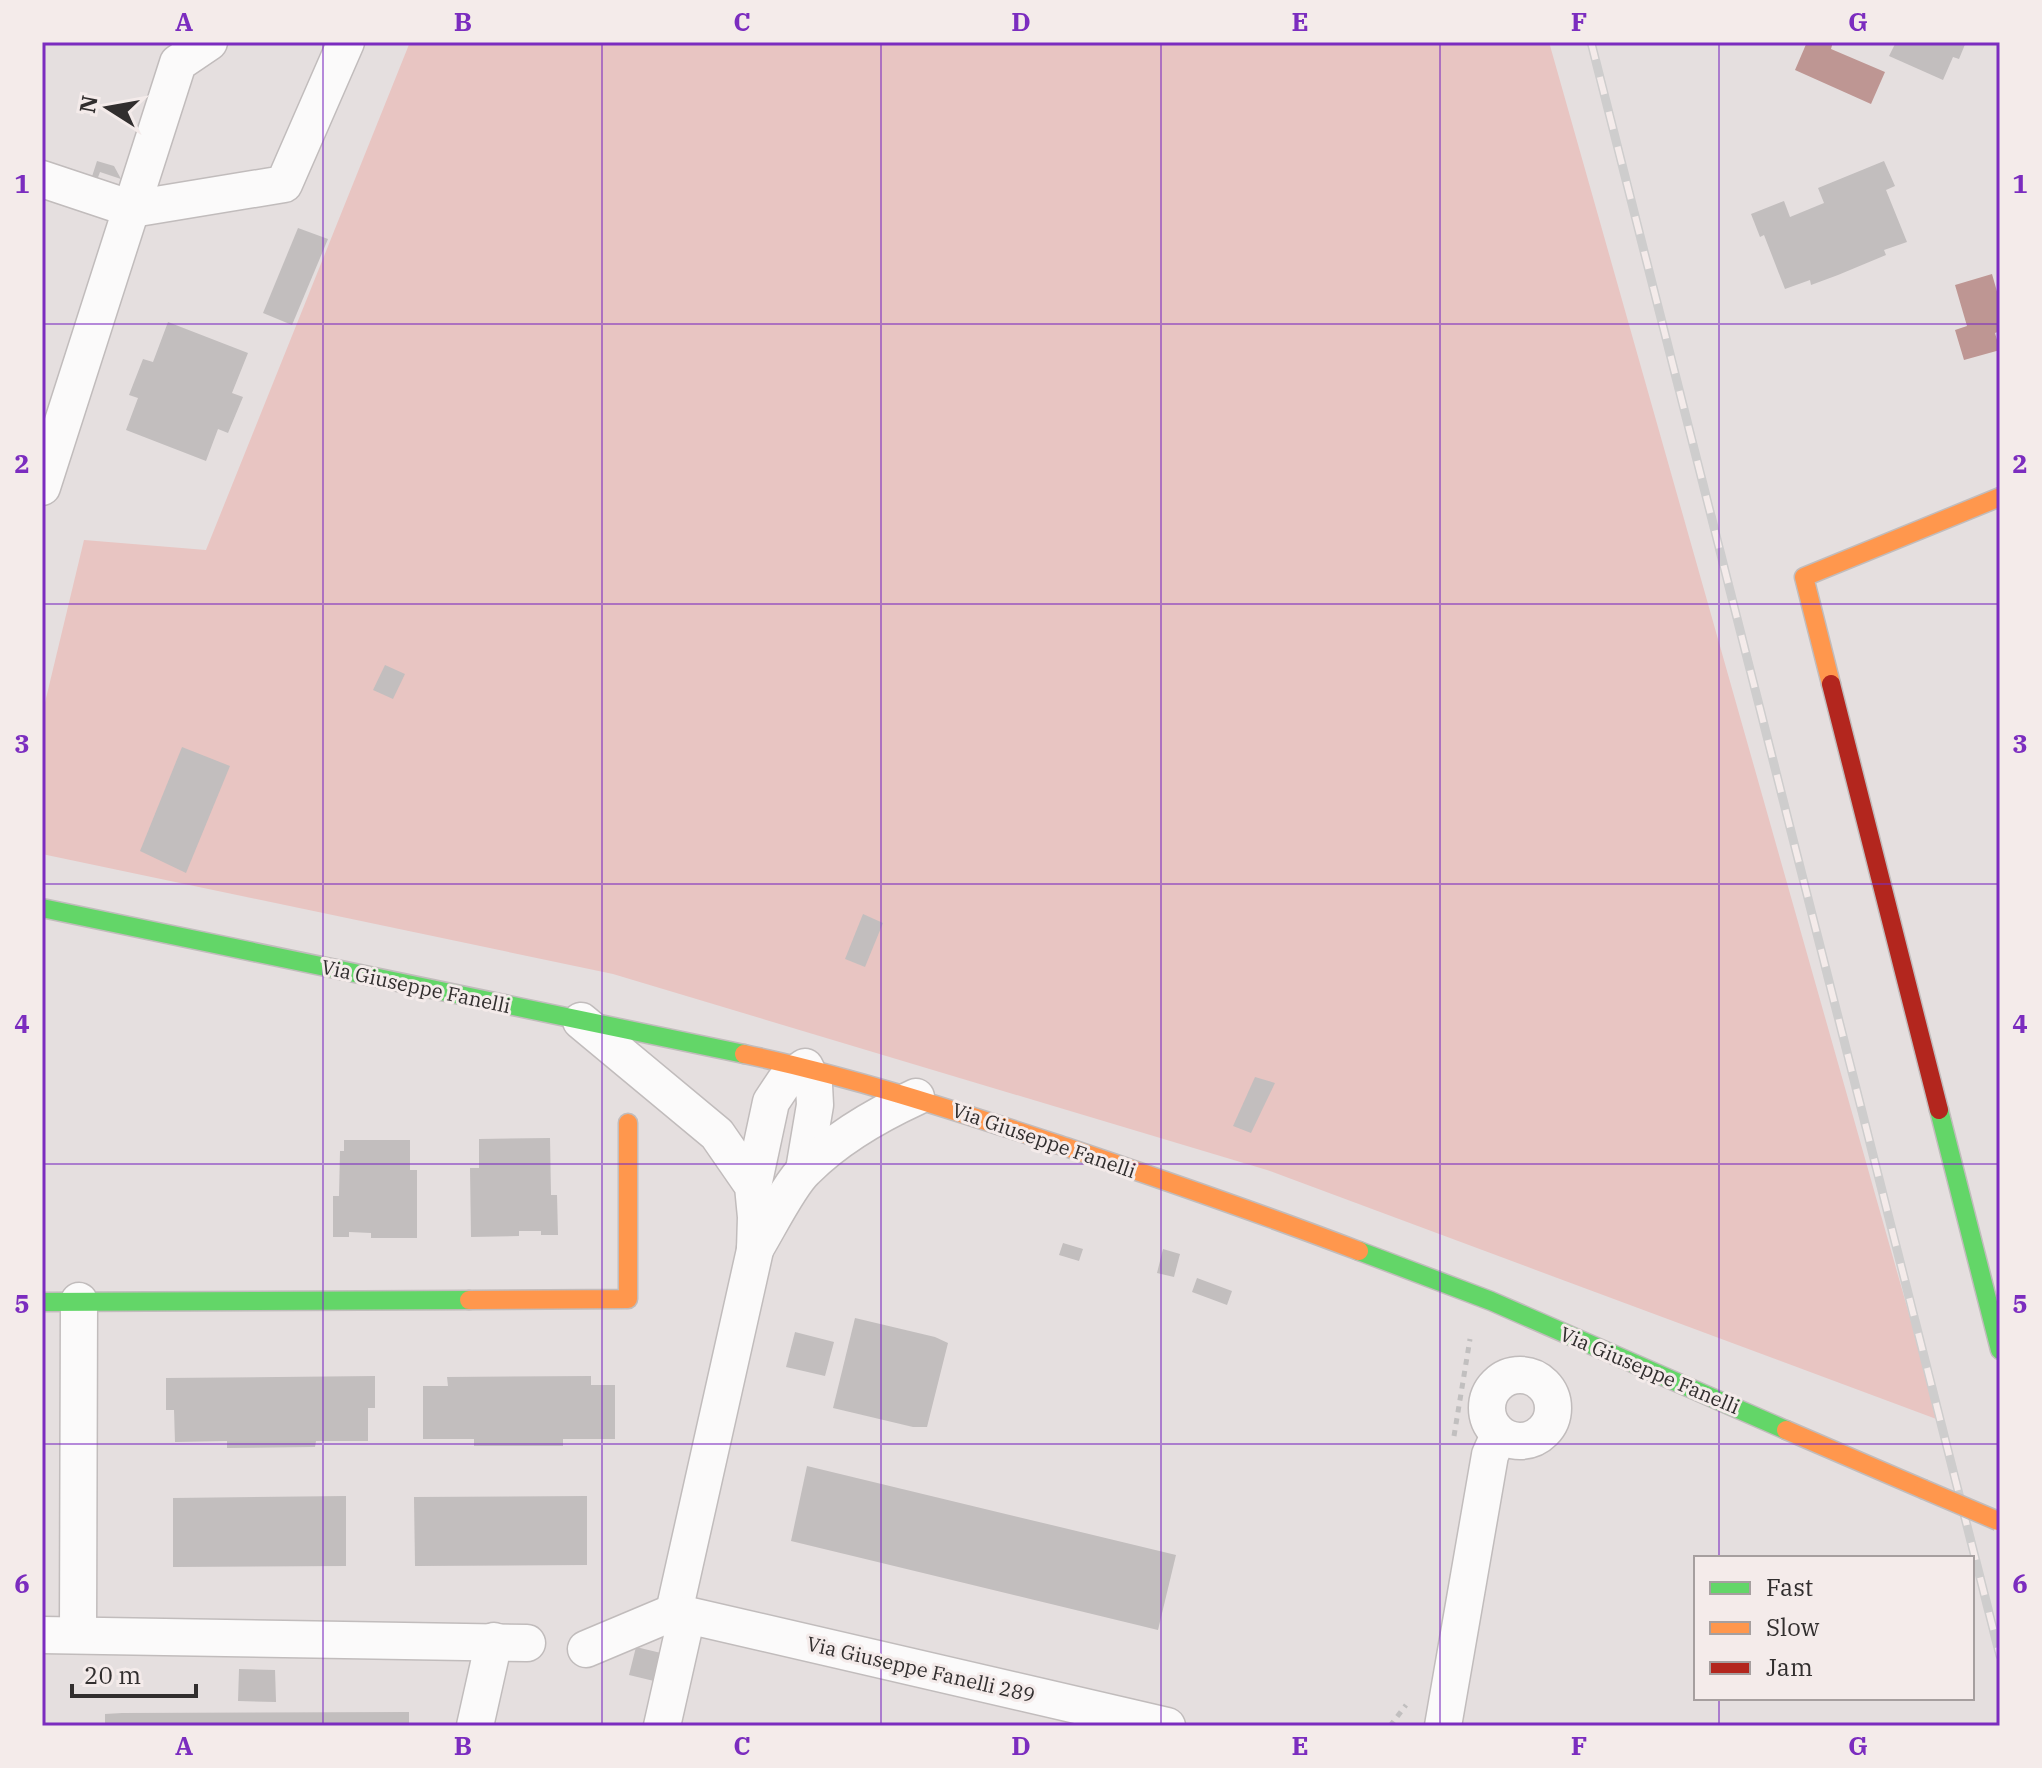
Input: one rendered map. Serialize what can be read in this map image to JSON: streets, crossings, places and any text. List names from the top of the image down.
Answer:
{
  "streets": {
    "main road": ["Via Giuseppe Fanelli"],
    "street": ["Via Giuseppe Fanelli 289"]
  },
  "legend": ["Fast", "Slow", "Jam"],
  "scale_bar": "20 m",
  "north": "left",
  "grid": {
    "columns": [
      "A",
      "B",
      "C",
      "D",
      "E",
      "F",
      "G"
    ],
    "rows": [
      "1",
      "2",
      "3",
      "4",
      "5",
      "6"
    ]
  }
}
